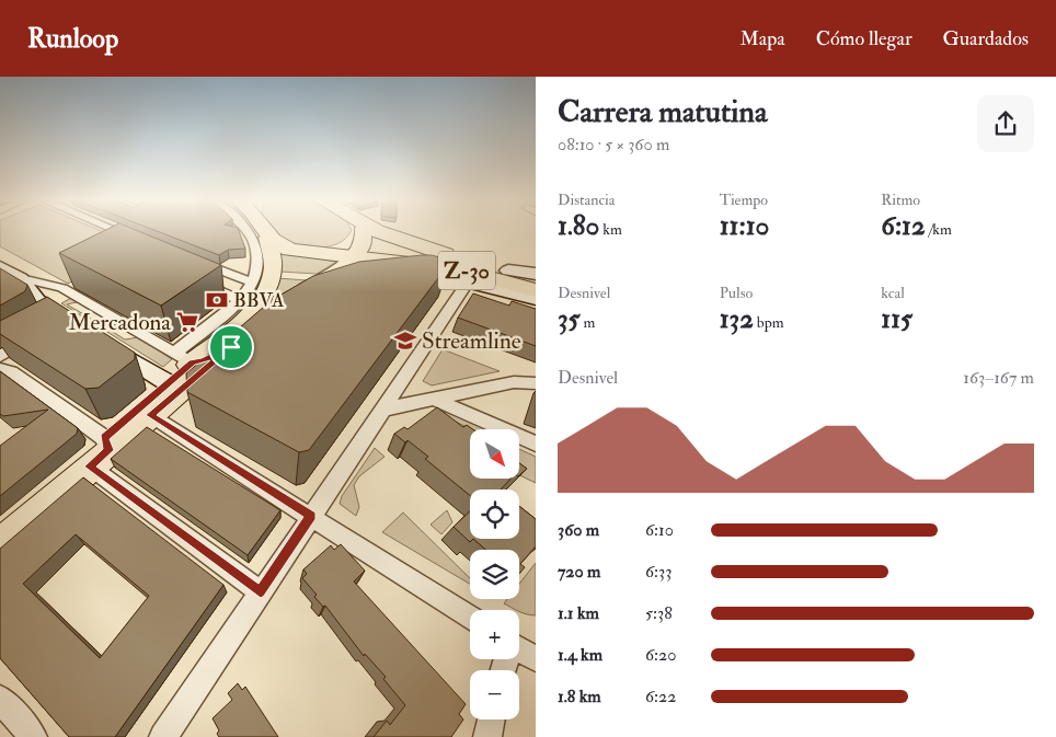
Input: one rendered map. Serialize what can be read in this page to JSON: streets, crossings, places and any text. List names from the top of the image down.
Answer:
{
  "streets": {
    "highway": ["Z-30"]
  },
  "places": {
    "bank": ["BBVA"],
    "supermarket": ["Mercadona"],
    "school or university": ["Streamline"]
  },
  "north": "bottom right",
  "page": {
    "header": "Runloop",
    "nav": ["Mapa", "Cómo llegar", "Guardados"],
    "heading": ["Carrera matutina", "08:10 · 5 × 360 m"],
    "stats": [
      ["Distancia", "1.80 km"],
      ["Tiempo", "11:10"],
      ["Ritmo", "6:12 /km"],
      ["Desnivel", "35 m"],
      ["Pulso", "132 bpm"],
      ["kcal", "115"]
    ],
    "chart": ["Desnivel", "163–167 m"],
    "map_buttons": ["+", "−"],
    "list": [
      {
        "name": "360 m",
        "note": "6:10"
      },
      {
        "name": "720 m",
        "note": "6:33"
      },
      {
        "name": "1.1 km",
        "note": "5:38"
      },
      {
        "name": "1.4 km",
        "note": "6:20"
      },
      {
        "name": "1.8 km",
        "note": "6:22"
      }
    ]
  }
}
